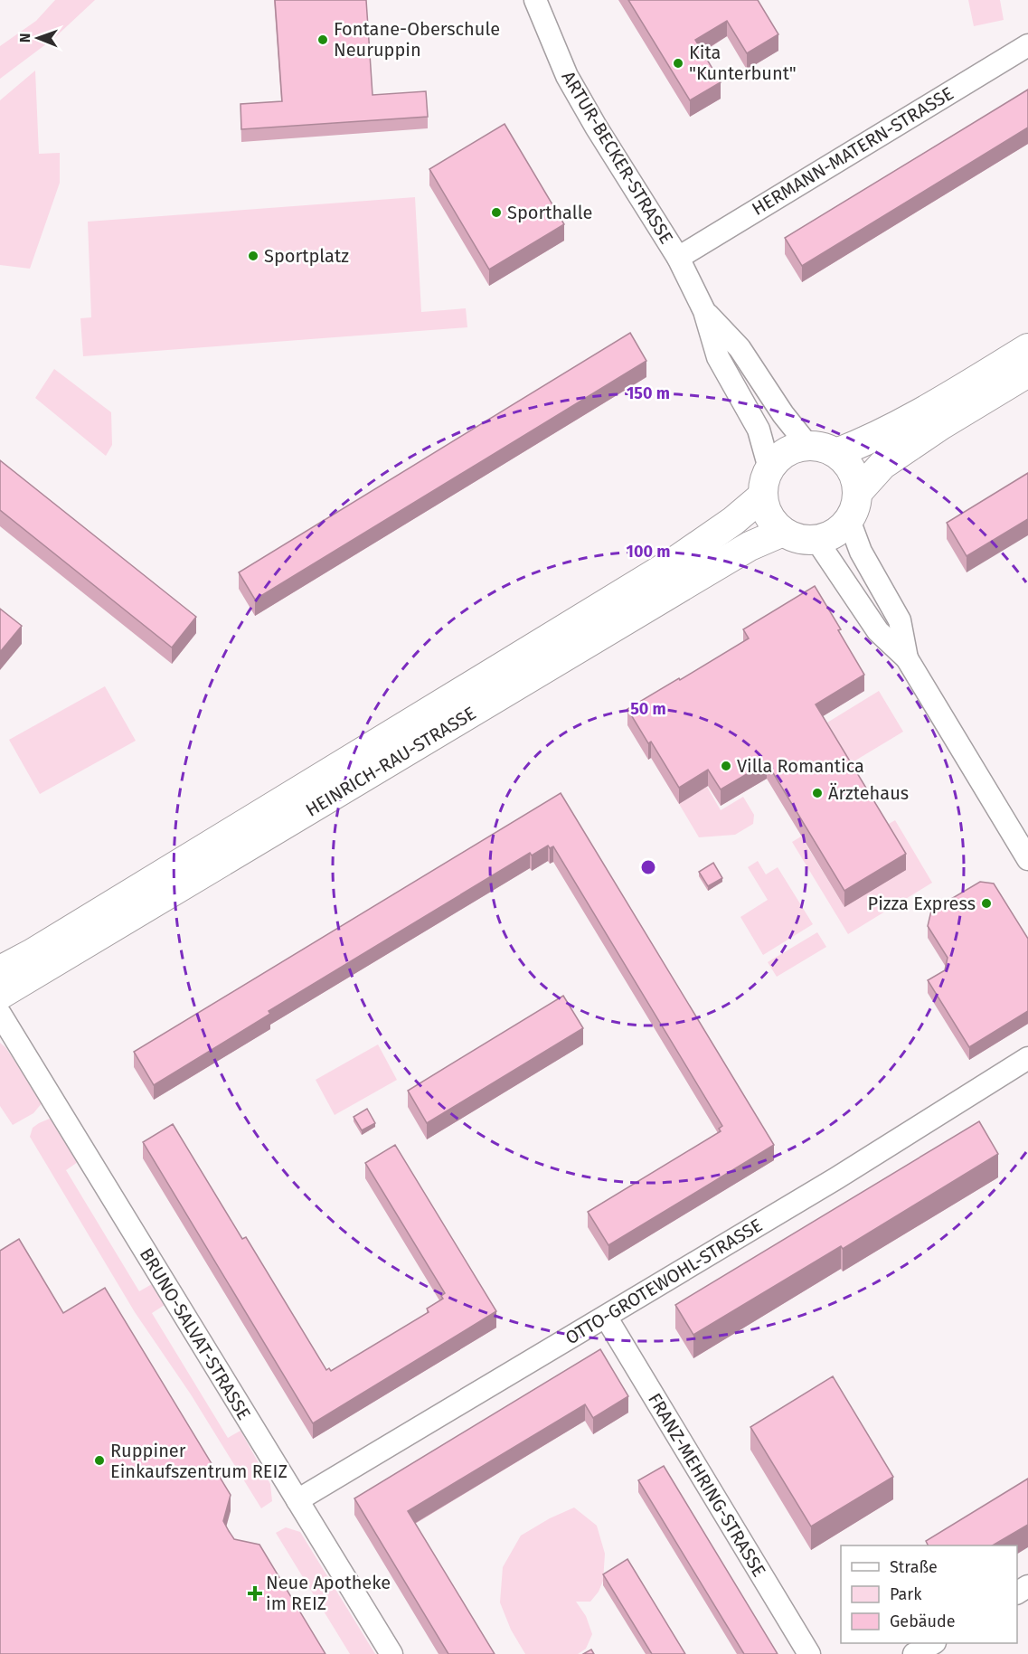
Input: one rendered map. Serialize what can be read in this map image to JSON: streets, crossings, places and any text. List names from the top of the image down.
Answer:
{
  "streets": {
    "main road": ["HEINRICH-RAU-STRASSE"],
    "street": [
      "HERMANN-MATERN-STRASSE",
      "ARTUR-BECKER-STRASSE",
      "OTTO-GROTEWOHL-STRASSE",
      "BRUNO-SALVAT-STRASSE",
      "FRANZ-MEHRING-STRASSE"
    ]
  },
  "crossings": [
    ["HERMANN-MATERN-STRASSE", "ARTUR-BECKER-STRASSE"],
    ["ARTUR-BECKER-STRASSE", "HEINRICH-RAU-STRASSE"],
    ["OTTO-GROTEWOHL-STRASSE", "BRUNO-SALVAT-STRASSE"],
    ["OTTO-GROTEWOHL-STRASSE", "FRANZ-MEHRING-STRASSE"]
  ],
  "places": {
    "other": [
      "Fontane-Oberschule Neuruppin",
      "Kita \"Kunterbunt\"",
      "Sporthalle",
      "Sportplatz",
      "Villa Romantica",
      "Ärztehaus",
      "Pizza Express",
      "Ruppiner Einkaufszentrum REIZ"
    ],
    "health": ["Neue Apotheke im REIZ"]
  },
  "legend": ["Straße", "Park", "Gebäude"],
  "north": "left",
  "rings": ["150 m", "100 m", "50 m"]
}
